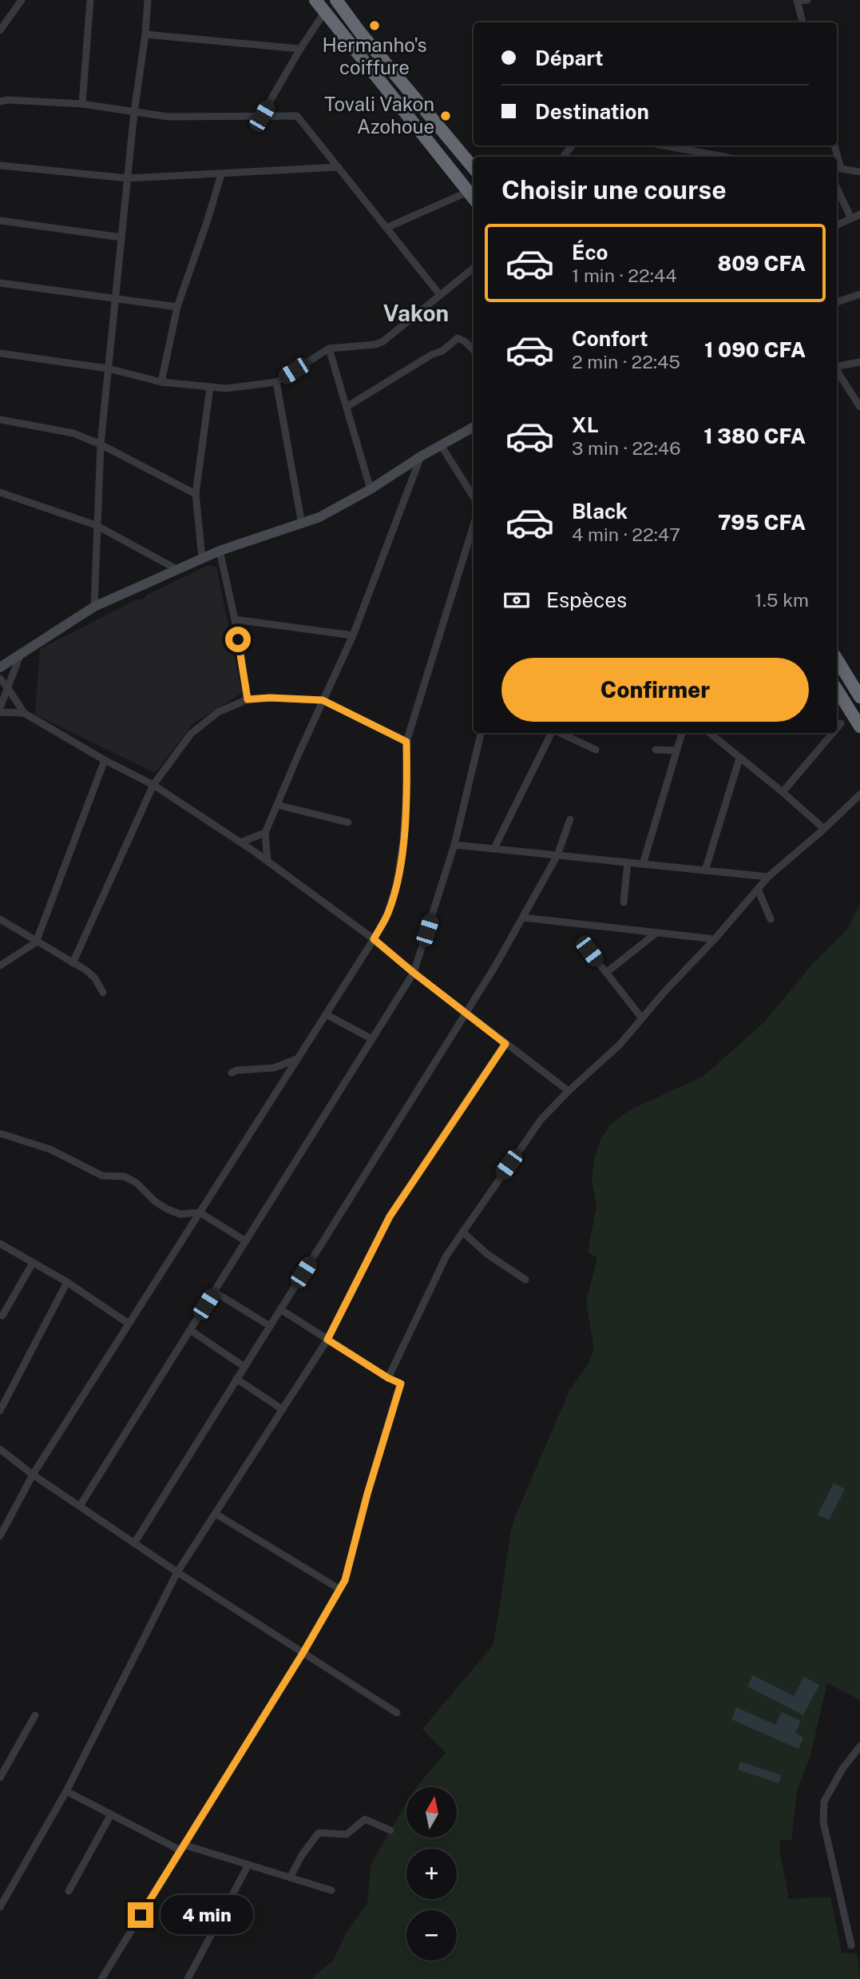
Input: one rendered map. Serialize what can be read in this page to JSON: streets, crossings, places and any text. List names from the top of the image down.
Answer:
{
  "districts": ["Vakon"],
  "places": ["Hermanho's coiffure", "Tovali Vakon Azohoue"],
  "north": "top",
  "page": {
    "banner": ["Départ", "Destination"],
    "heading": "Choisir une course",
    "list": [
      {
        "name": "Éco",
        "note": "1 min · 22:44",
        "value": "809 CFA"
      },
      {
        "name": "Confort",
        "note": "2 min · 22:45",
        "value": "1 090 CFA"
      },
      {
        "name": "XL",
        "note": "3 min · 22:46",
        "value": "1 380 CFA"
      },
      {
        "name": "Black",
        "note": "4 min · 22:47",
        "value": "795 CFA"
      }
    ],
    "pay": ["Espèces", "1.5 km"],
    "buttons": "Confirmer",
    "map_buttons": ["+", "−"],
    "bubble": "4 min"
  }
}
